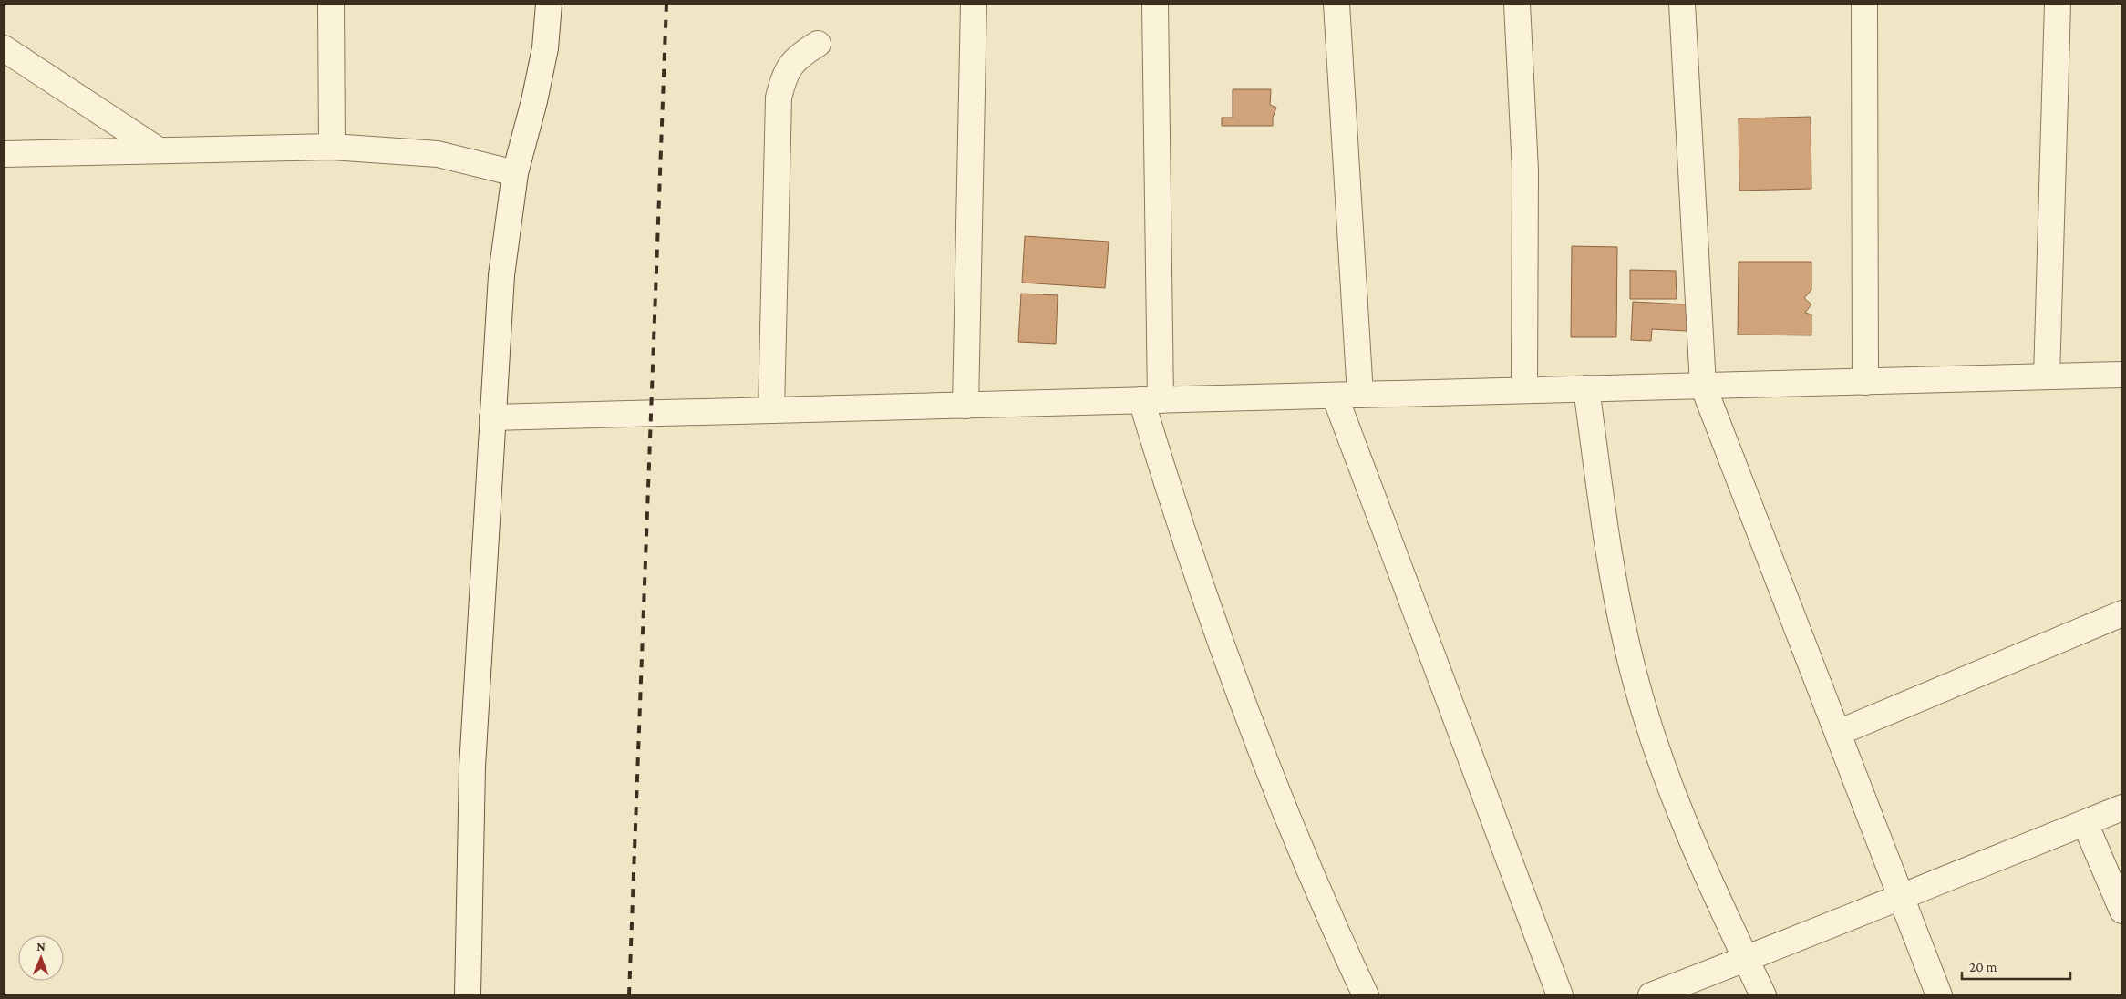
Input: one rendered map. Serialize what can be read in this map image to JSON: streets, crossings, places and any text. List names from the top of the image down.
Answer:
{
  "scale_bar": "20 m",
  "north": "top"
}
